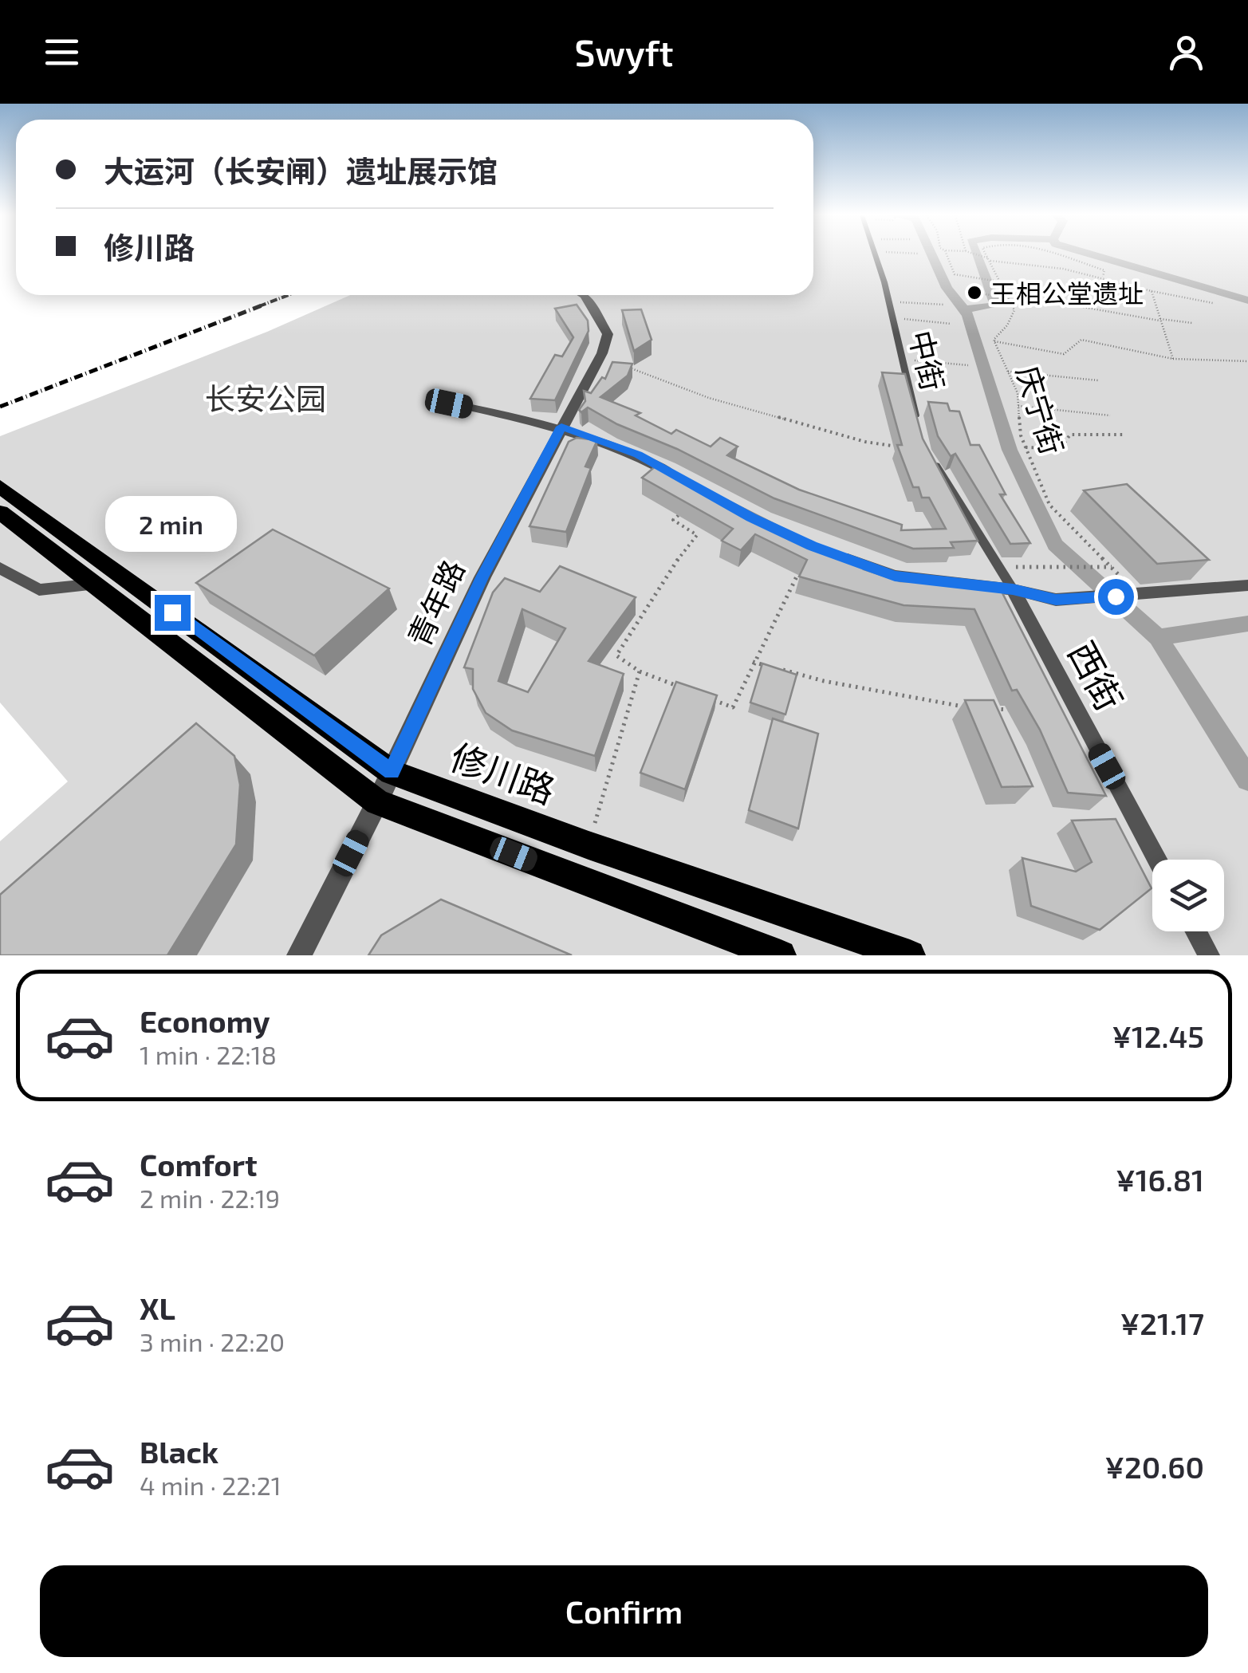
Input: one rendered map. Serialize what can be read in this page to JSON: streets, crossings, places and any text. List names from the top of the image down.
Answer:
{
  "streets": {
    "main road": ["修川路"],
    "street": ["中街", "青年路", "西街"],
    "path": ["庆宁街"]
  },
  "crossings": [
    ["青年路", "修川路"]
  ],
  "parks": ["长安公园"],
  "places": ["王相公堂遗址"],
  "page": {
    "header": "Swyft",
    "banner": ["大运河（长安闸）遗址展示馆", "修川路"],
    "bubble": "2 min",
    "list": [
      {
        "name": "Economy",
        "note": "1 min · 22:18",
        "value": "¥12.45"
      },
      {
        "name": "Comfort",
        "note": "2 min · 22:19",
        "value": "¥16.81"
      },
      {
        "name": "XL",
        "note": "3 min · 22:20",
        "value": "¥21.17"
      },
      {
        "name": "Black",
        "note": "4 min · 22:21",
        "value": "¥20.60"
      }
    ],
    "buttons": "Confirm"
  }
}
